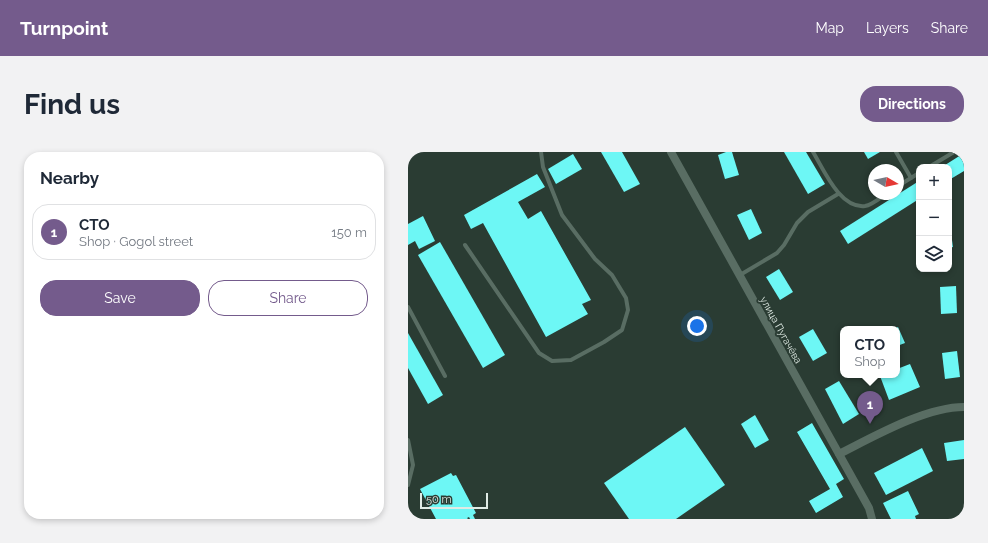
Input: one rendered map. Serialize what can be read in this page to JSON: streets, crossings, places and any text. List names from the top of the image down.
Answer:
{
  "streets": {
    "street": ["улица Пугачёва"]
  },
  "scale_bar": "50 m",
  "north": "right",
  "page": {
    "header": "Turnpoint",
    "nav": ["Map", "Layers", "Share"],
    "buttons": [
      "Directions",
      ["Save", "Share"]
    ],
    "title": "Find us",
    "heading": "Nearby",
    "map_buttons": ["+", "−"],
    "list": [
      {
        "mark": "1",
        "name": "СТО",
        "note": "Shop · Gogol street",
        "value": "150 m"
      }
    ],
    "popup": ["СТО", "Shop"],
    "pins": "1",
    "scale": "50 m"
  }
}
